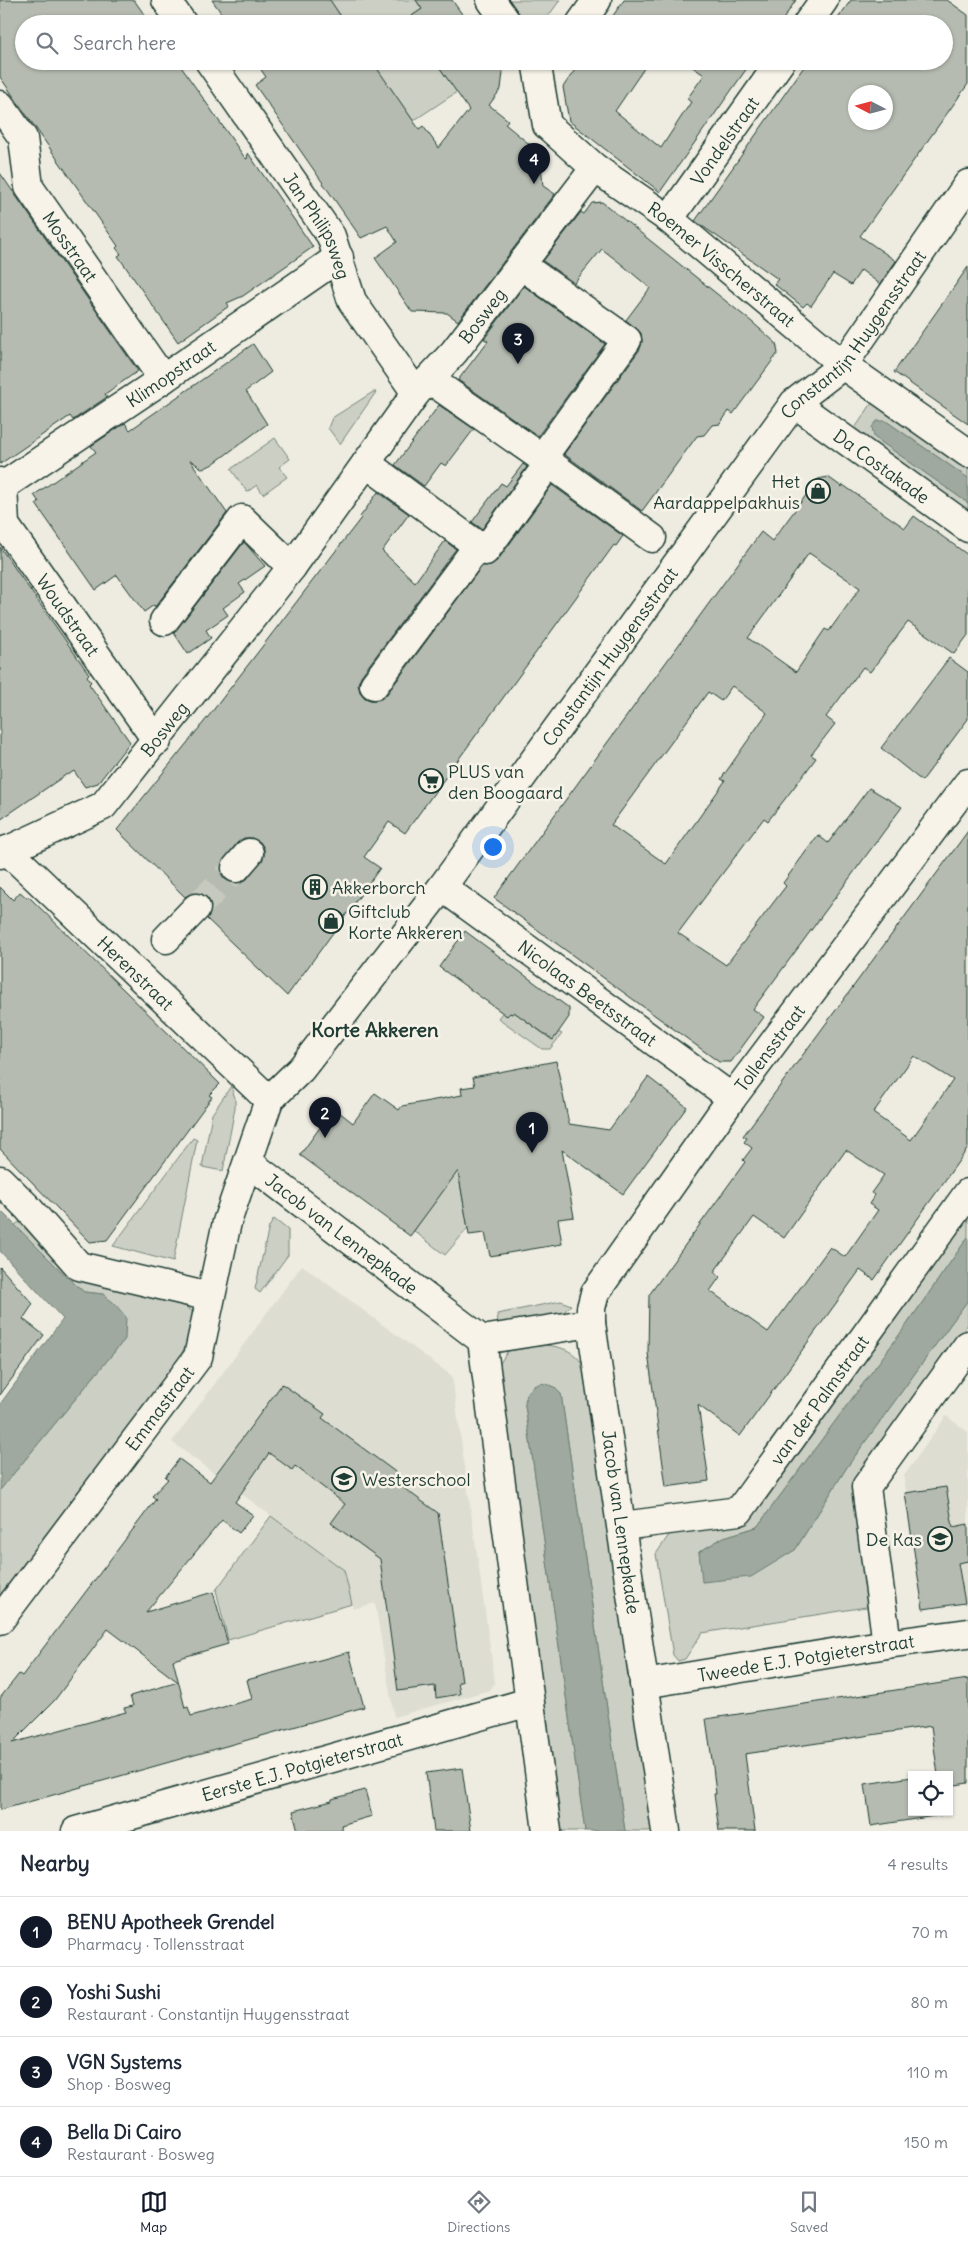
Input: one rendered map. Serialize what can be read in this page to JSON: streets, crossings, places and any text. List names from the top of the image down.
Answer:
{
  "streets": {
    "street": [
      "Vondelstraat",
      "Jan Philipsweg",
      "Mosstraat",
      "Roemer Visscherstraat",
      "Bosweg",
      "Constantijn Huygensstraat",
      "Klimopstraat",
      "Da Costakade",
      "Woudstraat",
      "Herenstraat",
      "Nicolaas Beetsstraat",
      "Tollensstraat",
      "Jacob van Lennepkade",
      "van der Palmstraat",
      "Emmastraat",
      "Tweede E.J. Potgieterstraat",
      "Eerste E.J. Potgieterstraat"
    ]
  },
  "crossings": [
    ["Vondelstraat", "Roemer Visscherstraat"],
    ["Jan Philipsweg", "Bosweg"],
    ["Jan Philipsweg", "Klimopstraat"],
    ["Mosstraat", "Klimopstraat"],
    ["Roemer Visscherstraat", "Bosweg"],
    ["Roemer Visscherstraat", "Constantijn Huygensstraat"],
    ["Bosweg", "Woudstraat"],
    ["Bosweg", "Herenstraat"],
    ["Constantijn Huygensstraat", "Da Costakade"],
    ["Constantijn Huygensstraat", "Herenstraat"],
    ["Constantijn Huygensstraat", "Nicolaas Beetsstraat"],
    ["Constantijn Huygensstraat", "Jacob van Lennepkade"],
    ["Constantijn Huygensstraat", "Emmastraat"],
    ["Klimopstraat", "Woudstraat"],
    ["Nicolaas Beetsstraat", "Tollensstraat"],
    ["Tollensstraat", "Jacob van Lennepkade"],
    ["Jacob van Lennepkade", "van der Palmstraat"],
    ["Jacob van Lennepkade", "Emmastraat"],
    ["Jacob van Lennepkade", "Tweede E.J. Potgieterstraat"]
  ],
  "districts": ["Korte Akkeren"],
  "places": {
    "shop": ["Het Aardappelpakhuis", "Giftclub Korte Akkeren"],
    "supermarket": ["PLUS van den Boogaard"],
    "building": ["Akkerborch"],
    "school or university": ["Westerschool", "De Kas"]
  },
  "north": "left",
  "page": {
    "search": "Search here",
    "pins": [
      "4",
      "3",
      "2",
      "1"
    ],
    "heading": ["Nearby", "4 results"],
    "list": [
      {
        "mark": "1",
        "name": "BENU Apotheek Grendel",
        "note": "Pharmacy · Tollensstraat",
        "value": "70 m"
      },
      {
        "mark": "2",
        "name": "Yoshi Sushi",
        "note": "Restaurant · Constantijn Huygensstraat",
        "value": "80 m"
      },
      {
        "mark": "3",
        "name": "VGN Systems",
        "note": "Shop · Bosweg",
        "value": "110 m"
      },
      {
        "mark": "4",
        "name": "Bella Di Cairo",
        "note": "Restaurant · Bosweg",
        "value": "150 m"
      }
    ],
    "nav": ["Map", "Directions", "Saved"]
  }
}
